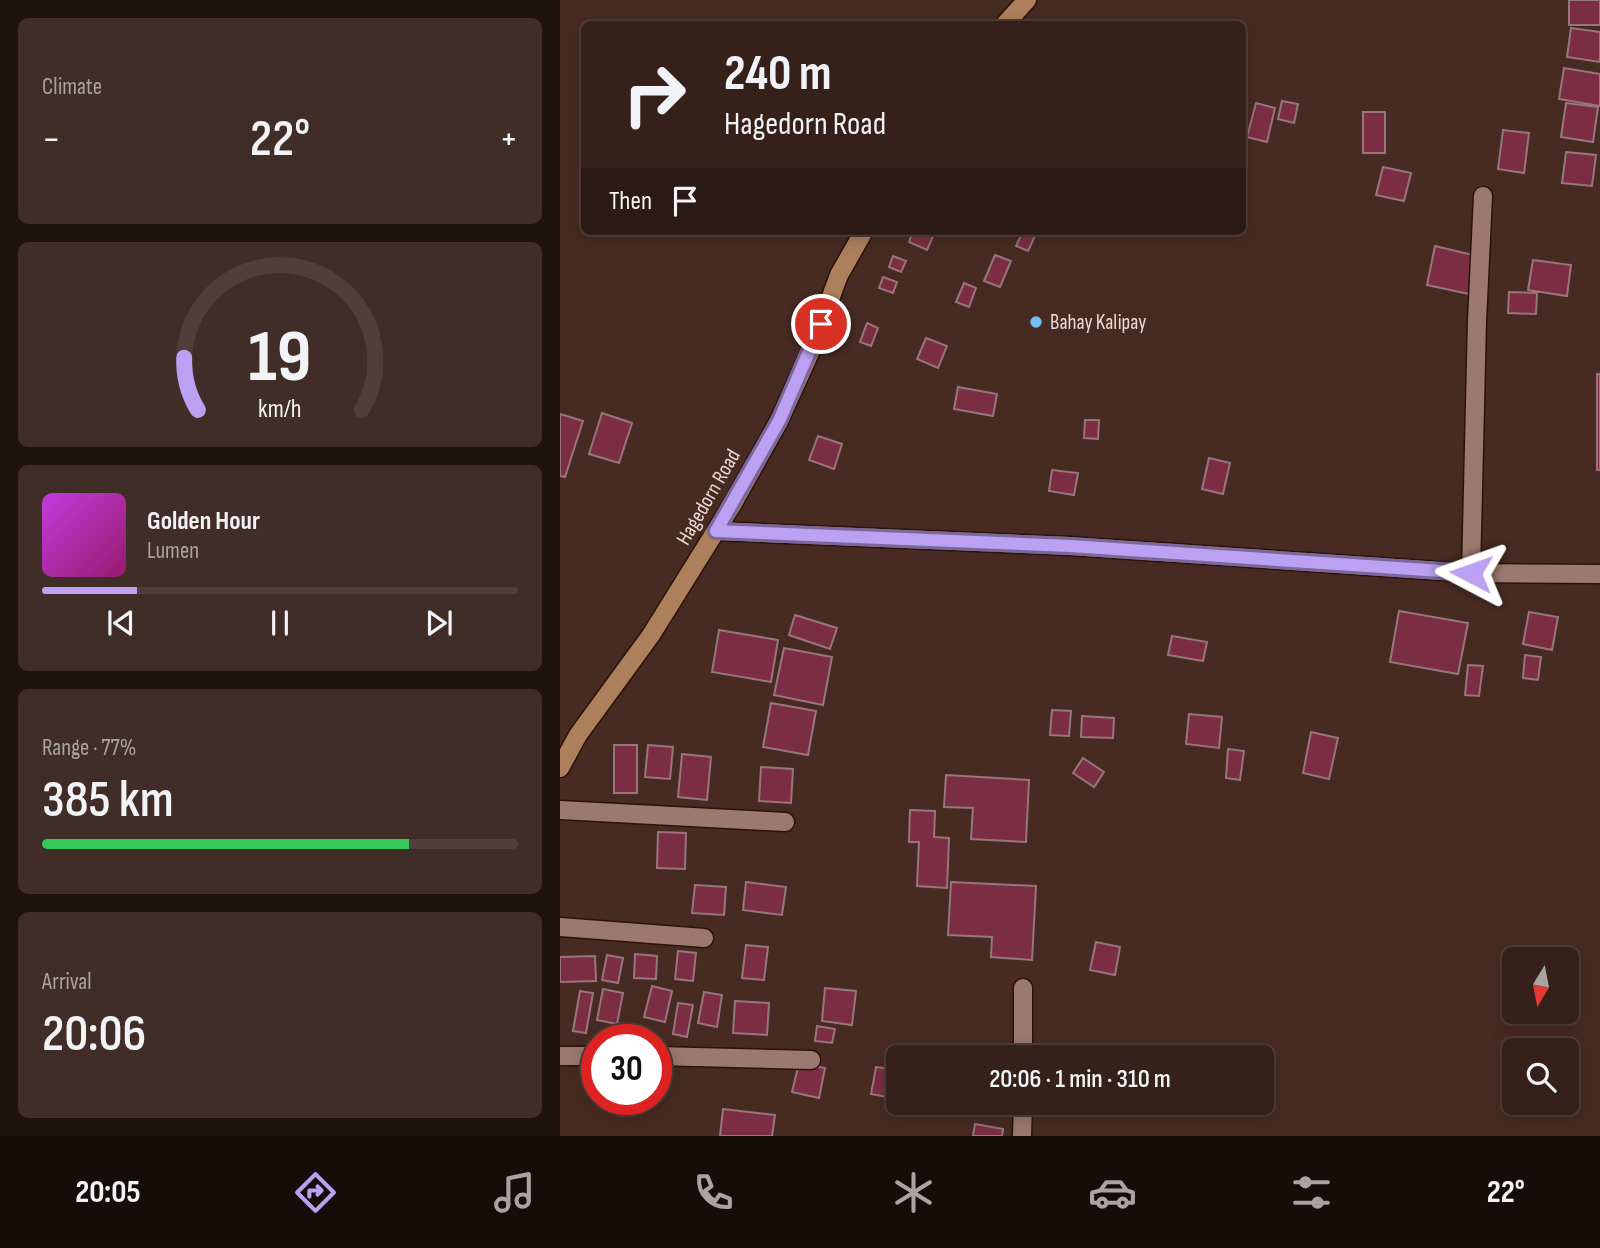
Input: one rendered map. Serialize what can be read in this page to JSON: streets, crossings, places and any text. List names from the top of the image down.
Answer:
{
  "streets": {
    "street": ["Hagedorn Road"]
  },
  "places": ["Bahay Kalipay"],
  "north": "bottom",
  "page": {
    "tile": [
      "Climate",
      ["Range · 77%", "385 km"],
      ["Arrival", "20:06"]
    ],
    "turn": ["240 m", "Hagedorn Road"],
    "heat": ["−", "22°", "+"],
    "then": "Then",
    "song": ["Golden Hour", "Lumen"],
    "limit": "30",
    "trip": "20:06 · 1 min · 310 m",
    "tabs": ["20:05", "22°"],
    "gauge": ["19", "km/h"]
  }
}
